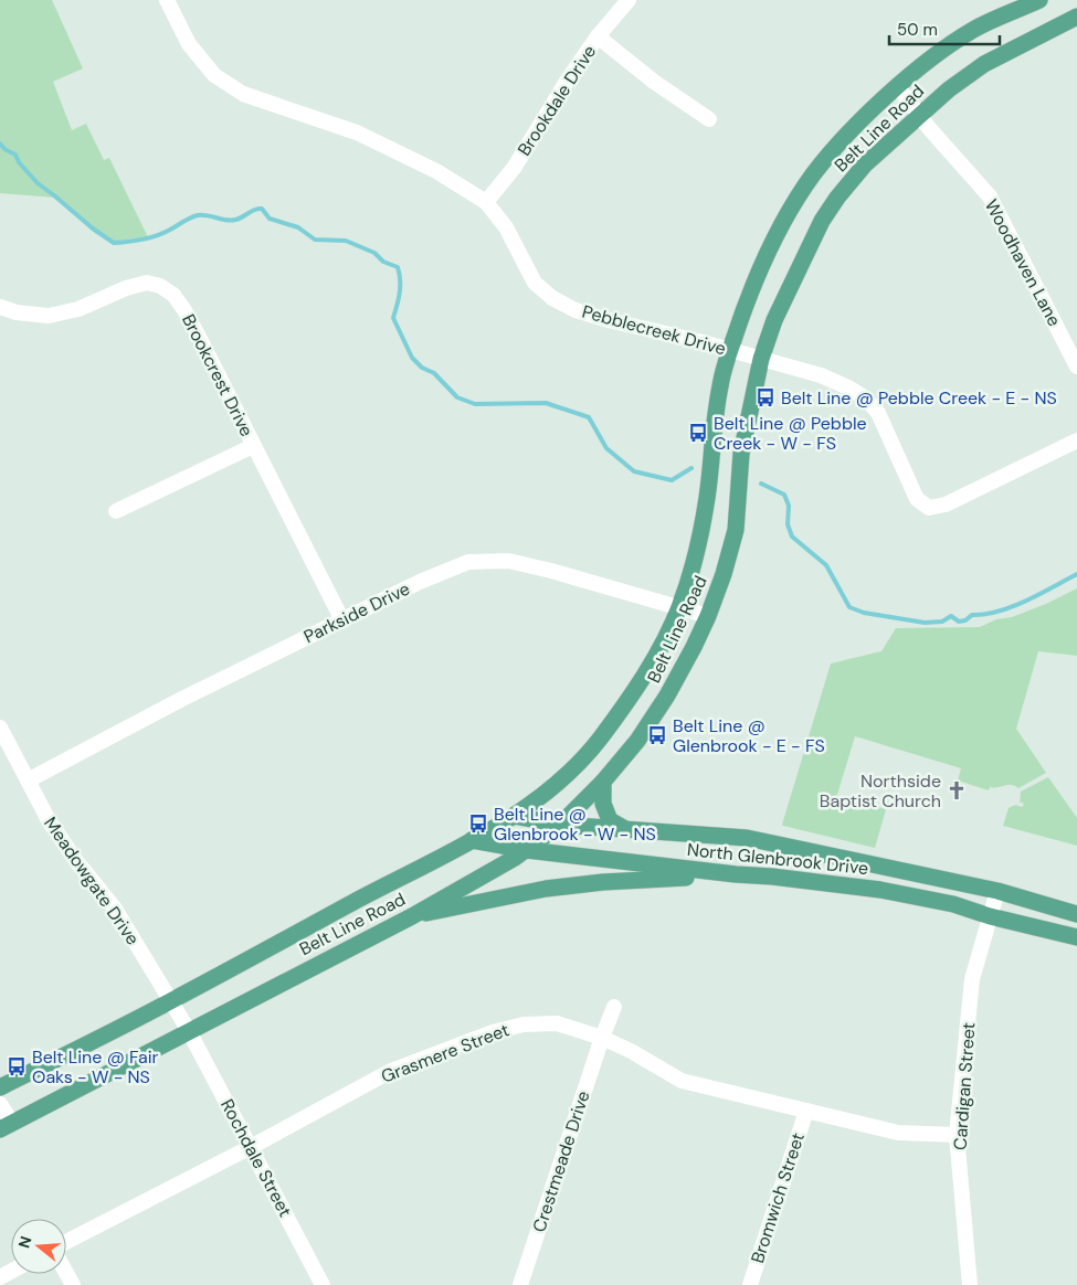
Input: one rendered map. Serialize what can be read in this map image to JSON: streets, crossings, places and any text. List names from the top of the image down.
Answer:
{
  "streets": {
    "main road": ["Belt Line Road", "North Glenbrook Drive"],
    "street": [
      "Brookdale Drive",
      "Woodhaven Lane",
      "Pebblecreek Drive",
      "Brookcrest Drive",
      "Parkside Drive",
      "Meadowgate Drive",
      "Grasmere Street",
      "Cardigan Street",
      "Rochdale Street",
      "Crestmeade Drive",
      "Bromwich Street"
    ]
  },
  "crossings": [
    ["Brookdale Drive", "Pebblecreek Drive"],
    ["Belt Line Road", "Woodhaven Lane"],
    ["Belt Line Road", "Pebblecreek Drive"],
    ["Belt Line Road", "Parkside Drive"],
    ["Belt Line Road", "North Glenbrook Drive"],
    ["Belt Line Road", "Meadowgate Drive"],
    ["Belt Line Road", "Rochdale Street"],
    ["Brookcrest Drive", "Parkside Drive"],
    ["Parkside Drive", "Meadowgate Drive"],
    ["North Glenbrook Drive", "Cardigan Street"],
    ["Meadowgate Drive", "Rochdale Street"],
    ["Grasmere Street", "Cardigan Street"],
    ["Grasmere Street", "Rochdale Street"],
    ["Grasmere Street", "Crestmeade Drive"],
    ["Grasmere Street", "Bromwich Street"]
  ],
  "places": {
    "bus stop": [
      "Belt Line @ Pebble Creek - E - NS",
      "Belt Line @ Pebble Creek - W - FS",
      "Belt Line @ Glenbrook - E - FS",
      "Belt Line @ Glenbrook - W - NS",
      "Belt Line @ Fair Oaks - W - NS"
    ],
    "church": ["Northside Baptist Church"]
  },
  "scale_bar": "50 m",
  "north": "left"
}
